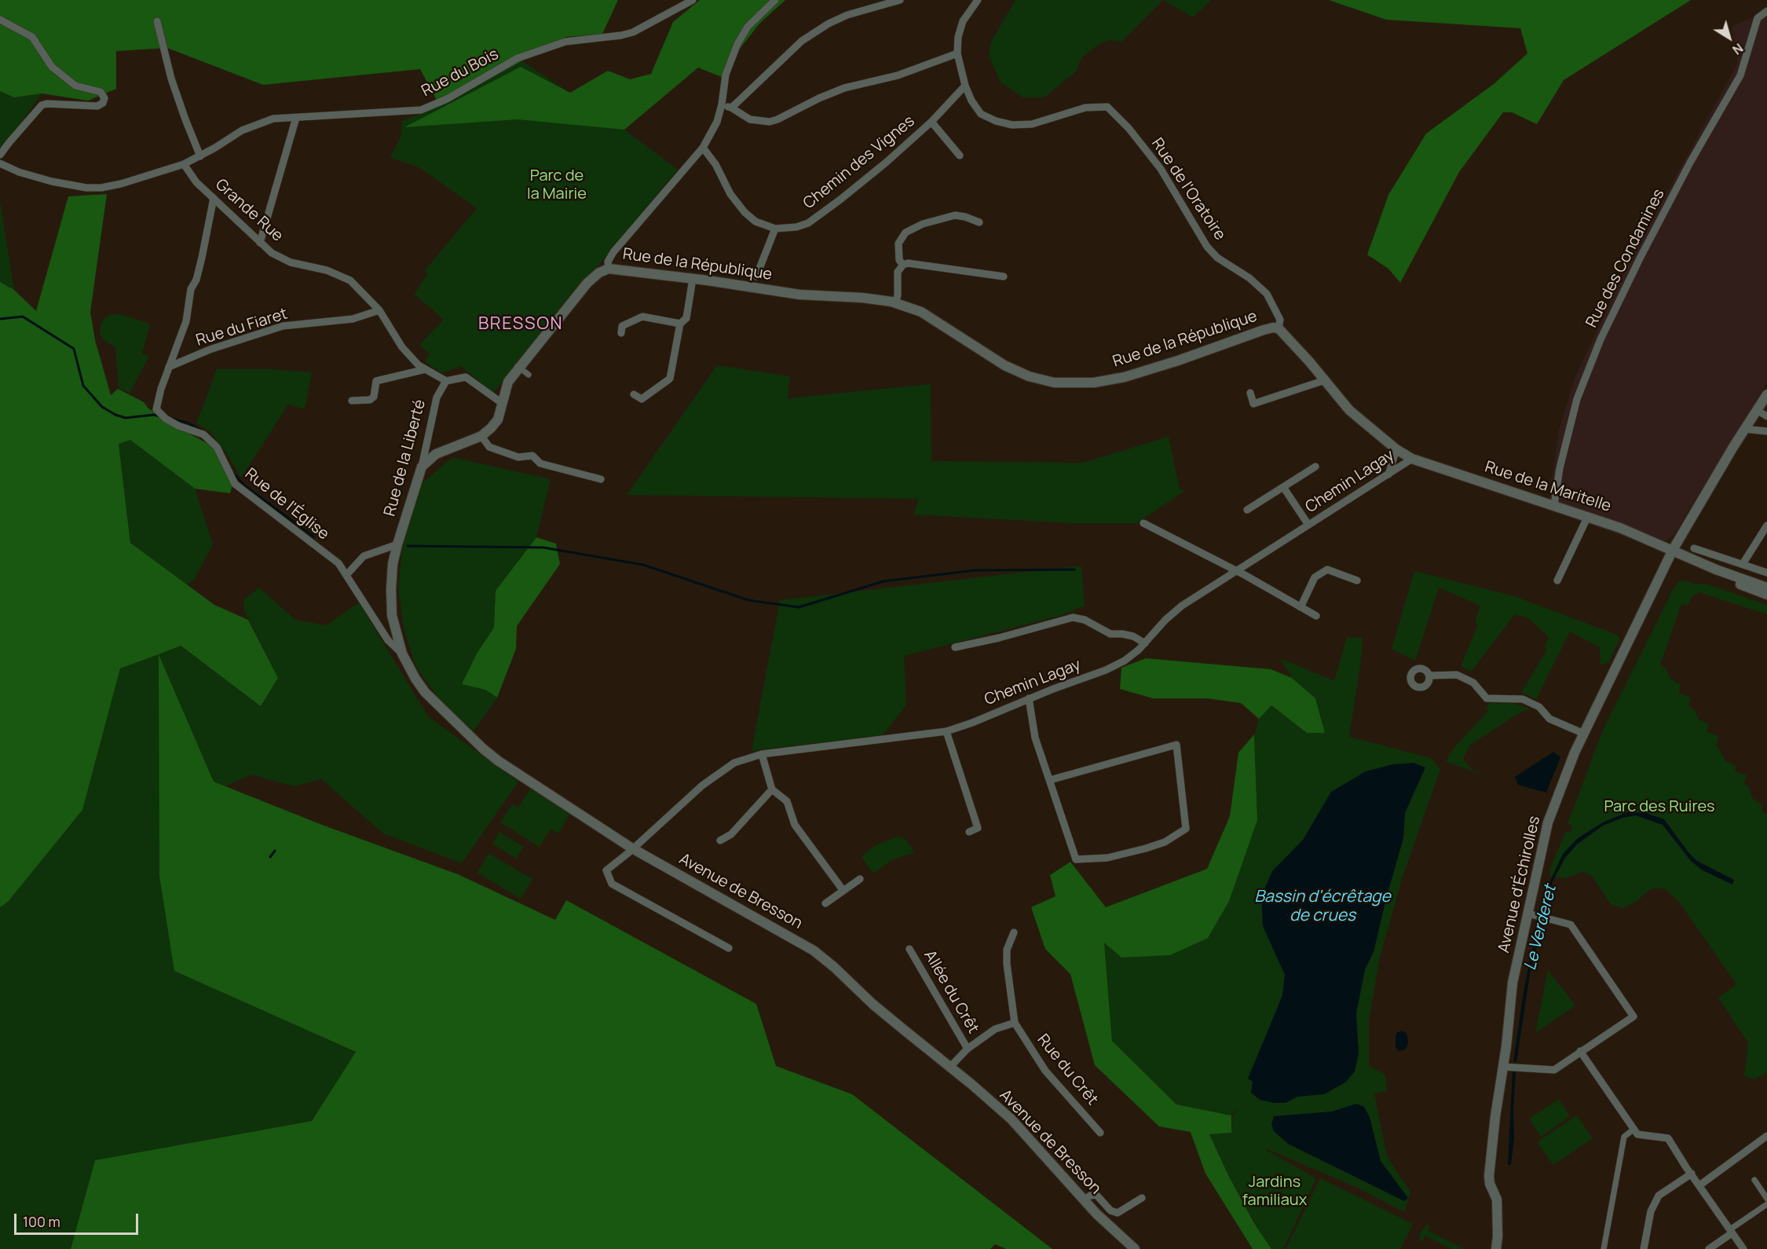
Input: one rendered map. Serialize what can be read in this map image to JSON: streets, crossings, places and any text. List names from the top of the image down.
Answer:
{
  "streets": {
    "street": [
      "Rue du Bois",
      "Chemin des Vignes",
      "Rue de l'Oratoire",
      "Grande Rue",
      "Rue des Condamines",
      "Rue de la République",
      "Rue du Fiaret",
      "Rue de la Liberté",
      "Chemin Lagay",
      "Rue de la Maritelle",
      "Rue de l'Église",
      "Avenue d'Échirolles",
      "Avenue de Bresson",
      "Allée du Crêt",
      "Rue du Crêt"
    ]
  },
  "crossings": [
    ["Rue du Bois", "Grande Rue"],
    ["Chemin des Vignes", "Rue de l'Oratoire"],
    ["Rue de l'Oratoire", "Rue de la République"],
    ["Grande Rue", "Rue du Fiaret"],
    ["Grande Rue", "Rue de la Liberté"],
    ["Grande Rue", "Rue de l'Église"],
    ["Rue des Condamines", "Rue de la Maritelle"],
    ["Rue de la République", "Rue de la Liberté"],
    ["Rue de la République", "Chemin Lagay"],
    ["Rue de la République", "Rue de la Maritelle"],
    ["Rue du Fiaret", "Rue de l'Église"],
    ["Rue de la Liberté", "Avenue de Bresson"],
    ["Chemin Lagay", "Rue de la Maritelle"],
    ["Chemin Lagay", "Avenue de Bresson"],
    ["Rue de la Maritelle", "Avenue d'Échirolles"],
    ["Rue de l'Église", "Avenue de Bresson"]
  ],
  "districts": ["BRESSON"],
  "water": ["Bassin d'écrêtage de crues", "Le Verderet"],
  "parks": ["Parc de la Mairie", "Parc des Ruires", "Jardins familiaux"],
  "scale_bar": "100 m",
  "north": "bottom right"
}
